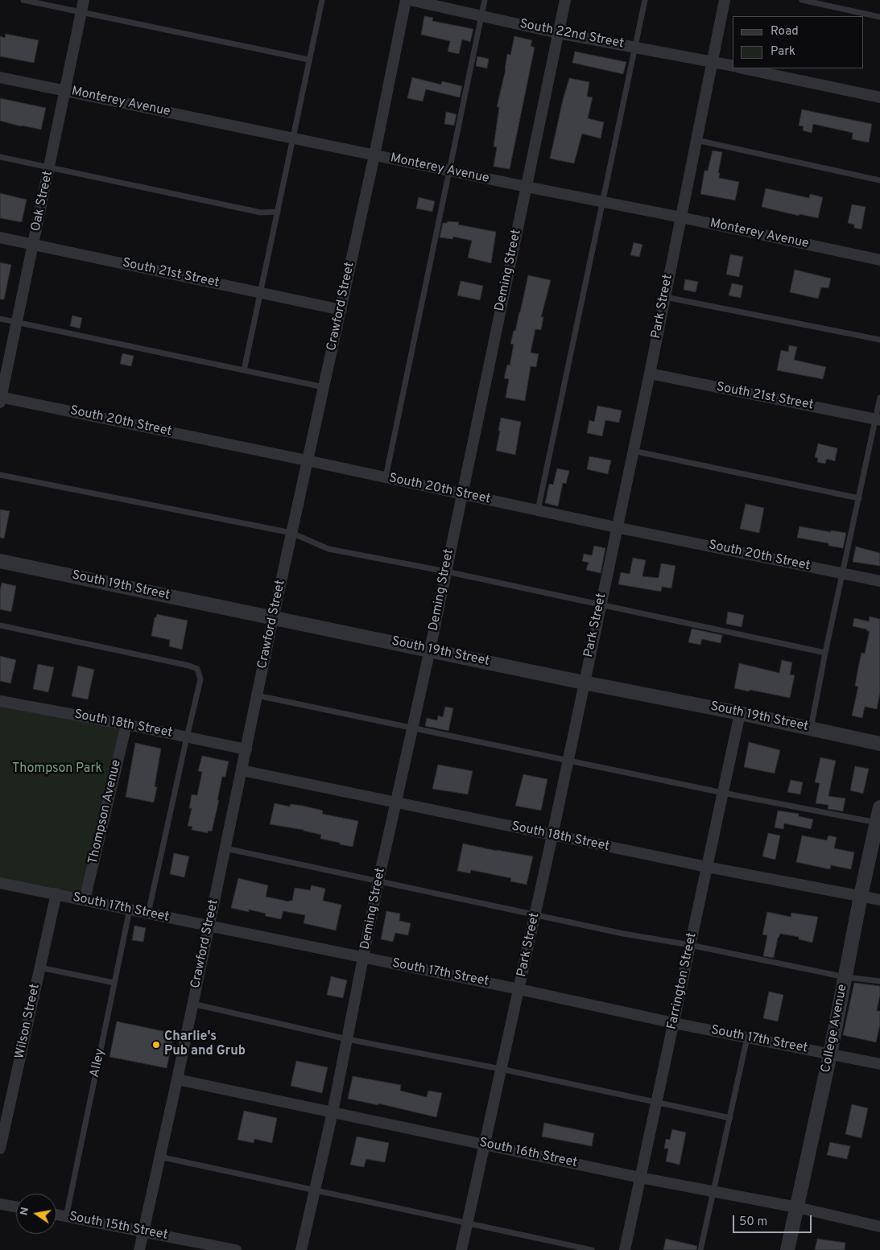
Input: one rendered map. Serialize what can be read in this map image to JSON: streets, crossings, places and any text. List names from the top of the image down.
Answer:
{
  "streets": {
    "street": [
      "South 22nd Street",
      "Monterey Avenue",
      "Oak Street",
      "Deming Street",
      "South 21st Street",
      "Crawford Street",
      "Park Street",
      "South 20th Street",
      "South 19th Street",
      "South 18th Street",
      "Thompson Avenue",
      "South 17th Street",
      "Farrington Street",
      "Wilson Street",
      "College Avenue",
      "South 16th Street",
      "South 15th Street"
    ],
    "lane": ["Alley"]
  },
  "crossings": [
    ["South 22nd Street", "Deming Street"],
    ["South 22nd Street", "Park Street"],
    ["Monterey Avenue", "Oak Street"],
    ["Monterey Avenue", "Deming Street"],
    ["Monterey Avenue", "Crawford Street"],
    ["Monterey Avenue", "Park Street"],
    ["Oak Street", "South 21st Street"],
    ["Oak Street", "South 20th Street"],
    ["Deming Street", "South 20th Street"],
    ["Deming Street", "South 19th Street"],
    ["Deming Street", "South 18th Street"],
    ["Deming Street", "South 17th Street"],
    ["Deming Street", "South 16th Street"],
    ["South 21st Street", "Crawford Street"],
    ["South 21st Street", "Park Street"],
    ["Crawford Street", "South 20th Street"],
    ["Crawford Street", "South 19th Street"],
    ["Crawford Street", "South 18th Street"],
    ["Crawford Street", "South 17th Street"],
    ["Crawford Street", "South 16th Street"],
    ["Crawford Street", "South 15th Street"],
    ["Park Street", "South 20th Street"],
    ["Park Street", "South 19th Street"],
    ["Park Street", "South 18th Street"],
    ["Park Street", "South 17th Street"],
    ["Park Street", "South 16th Street"],
    ["South 19th Street", "Farrington Street"],
    ["South 18th Street", "Thompson Avenue"],
    ["South 18th Street", "Farrington Street"],
    ["South 18th Street", "College Avenue"],
    ["Thompson Avenue", "South 17th Street"],
    ["South 17th Street", "Farrington Street"],
    ["South 17th Street", "Wilson Street"],
    ["South 17th Street", "College Avenue"],
    ["South 17th Street", "Alley"],
    ["Farrington Street", "South 16th Street"],
    ["College Avenue", "South 16th Street"],
    ["Alley", "South 15th Street"]
  ],
  "parks": ["Thompson Park"],
  "places": ["Charlie's Pub and Grub"],
  "legend": ["Road", "Park"],
  "scale_bar": "50 m",
  "north": "left"
}
